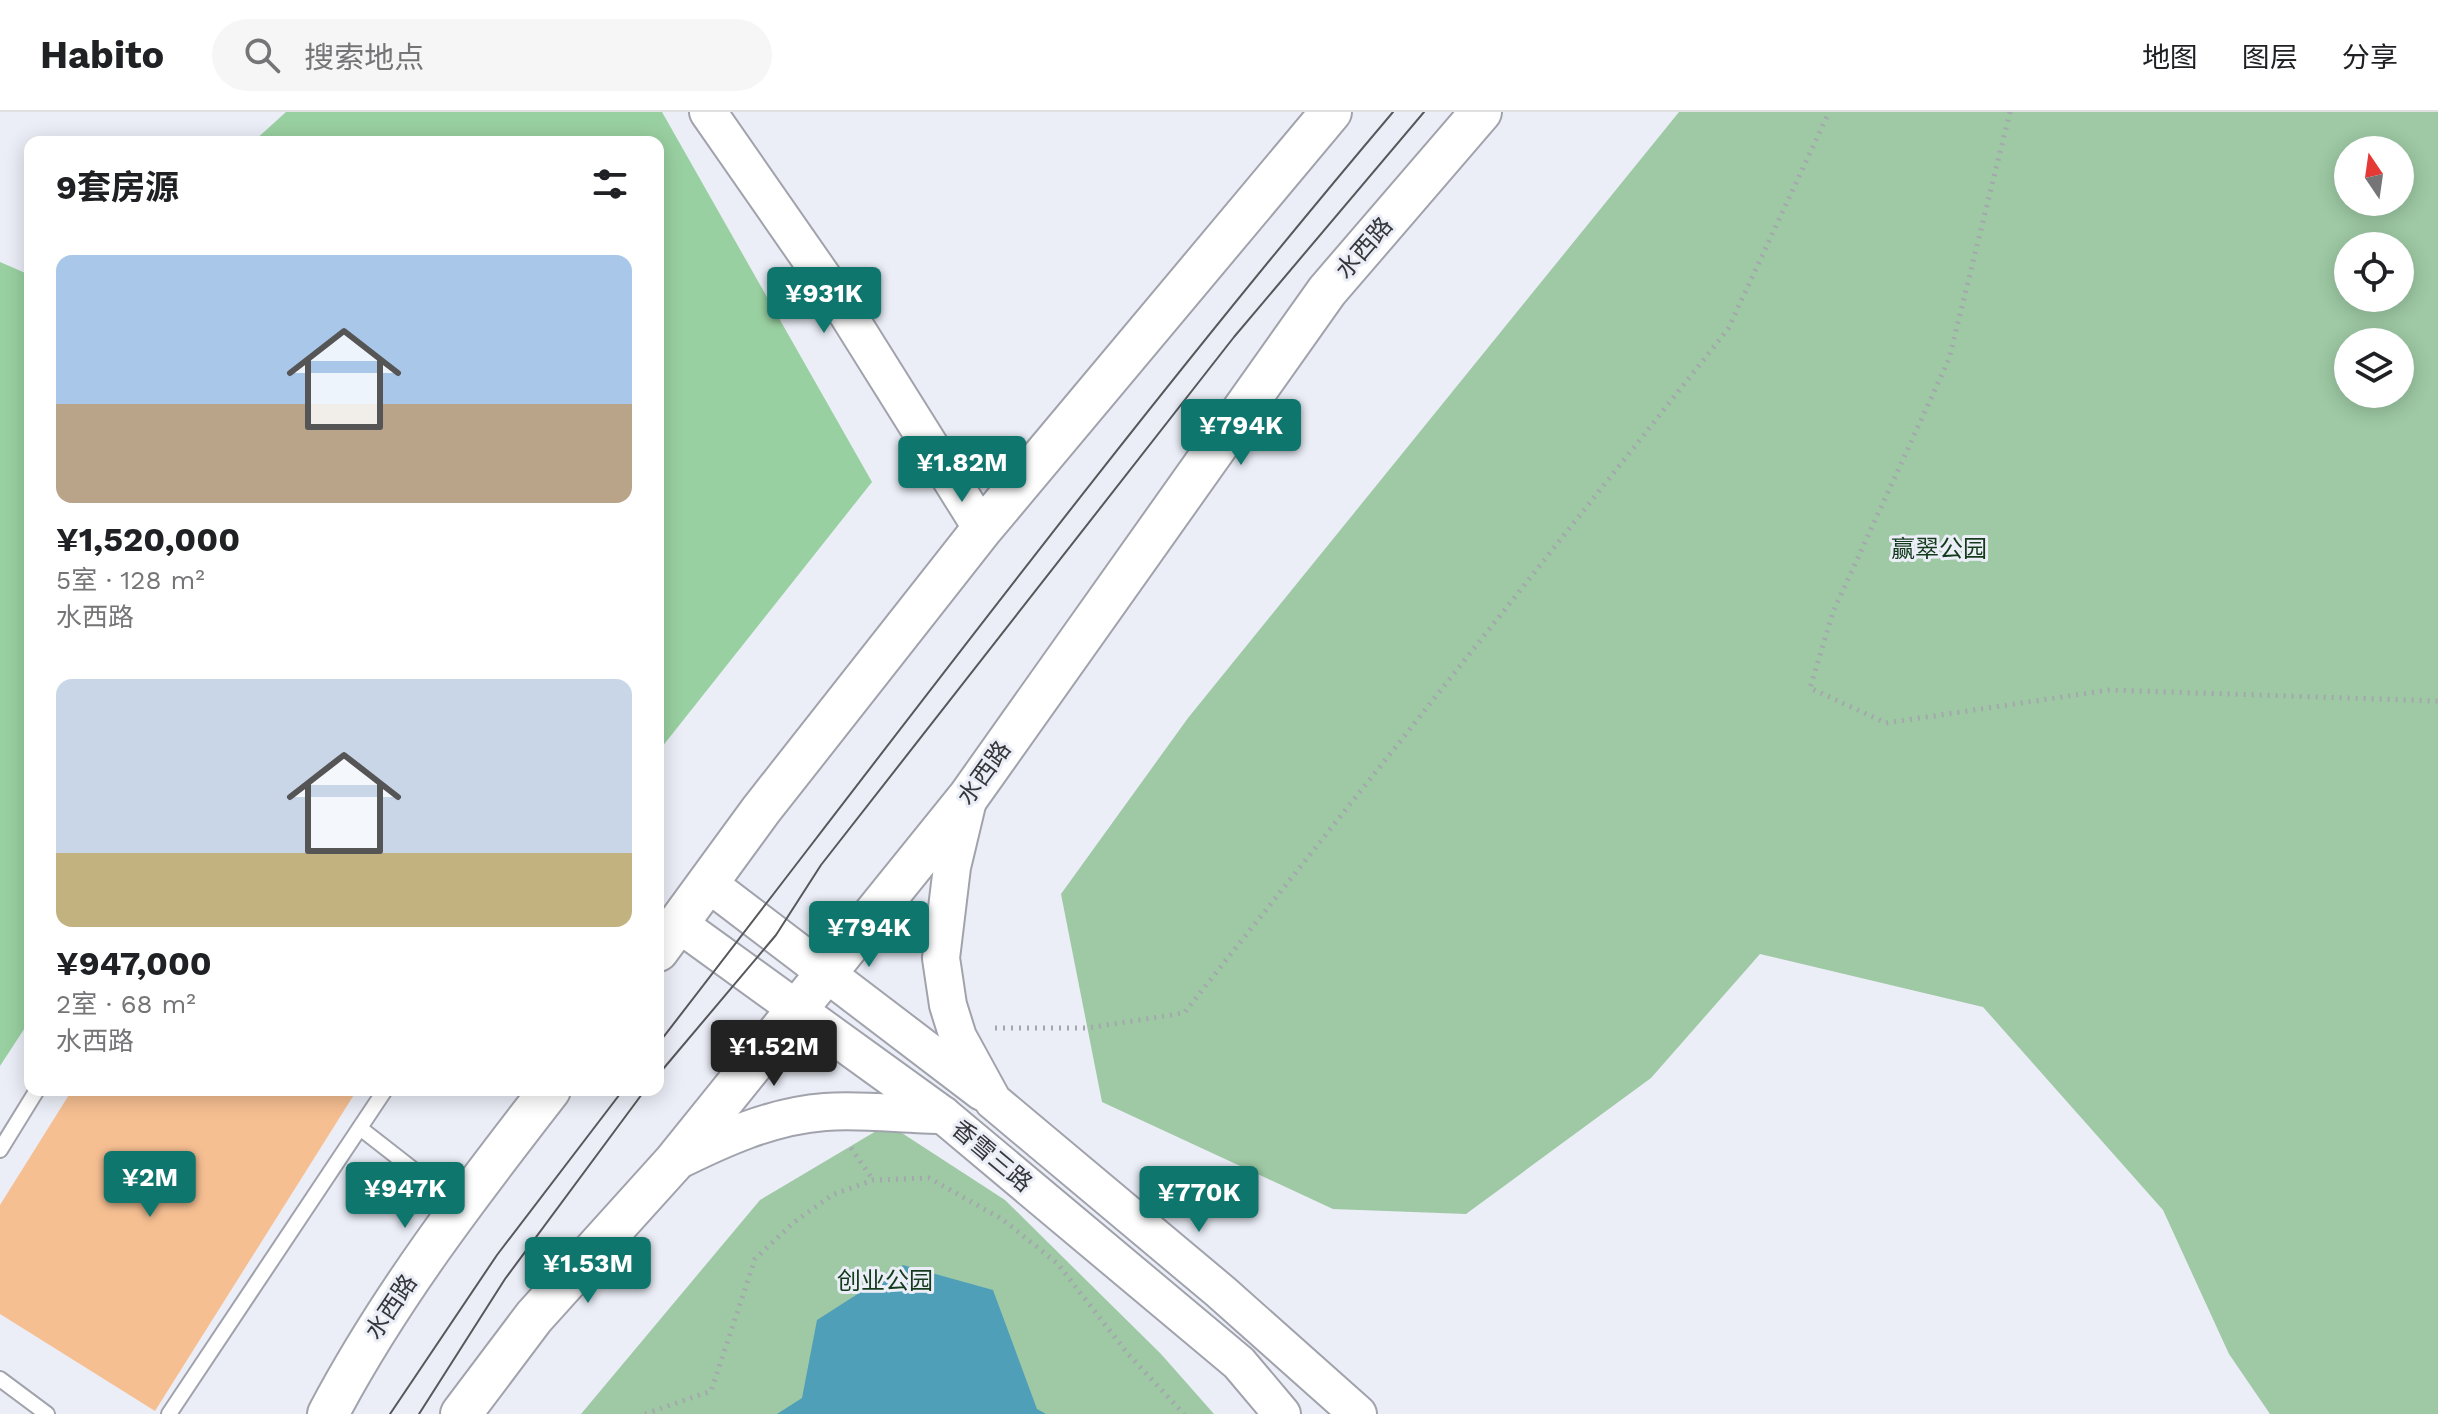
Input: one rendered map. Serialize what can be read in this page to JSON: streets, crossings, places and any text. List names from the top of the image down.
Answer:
{
  "streets": {
    "main road": ["水西路"],
    "street": ["香雪三路"]
  },
  "crossings": [
    ["水西路", "香雪三路"]
  ],
  "parks": ["赢翠公园", "创业公园"],
  "north": "top",
  "page": {
    "header": "Habito",
    "search": "搜索地点",
    "nav": ["地图", "图层", "分享"],
    "heading": "9套房源",
    "list": [
      {
        "name": "¥1,520,000",
        "note": "5室 · 128 m² · 水西路"
      },
      {
        "name": "¥947,000",
        "note": "2室 · 68 m² · 水西路"
      }
    ],
    "price": [
      "¥931K",
      "¥794K",
      "¥1.82M",
      "¥794K",
      "¥1.52M",
      "¥2M",
      "¥947K",
      "¥770K",
      "¥1.53M"
    ]
  }
}
